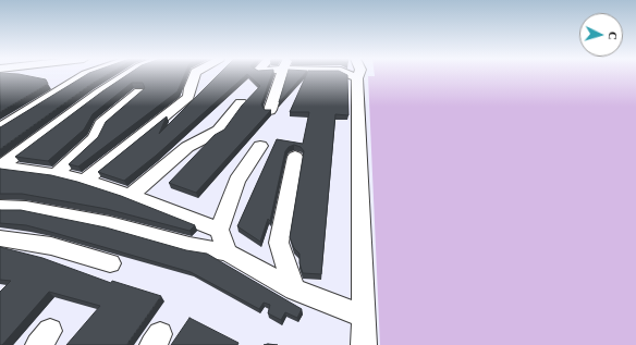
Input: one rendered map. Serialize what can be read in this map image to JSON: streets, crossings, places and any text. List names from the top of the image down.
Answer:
{
  "north": "right"
}
